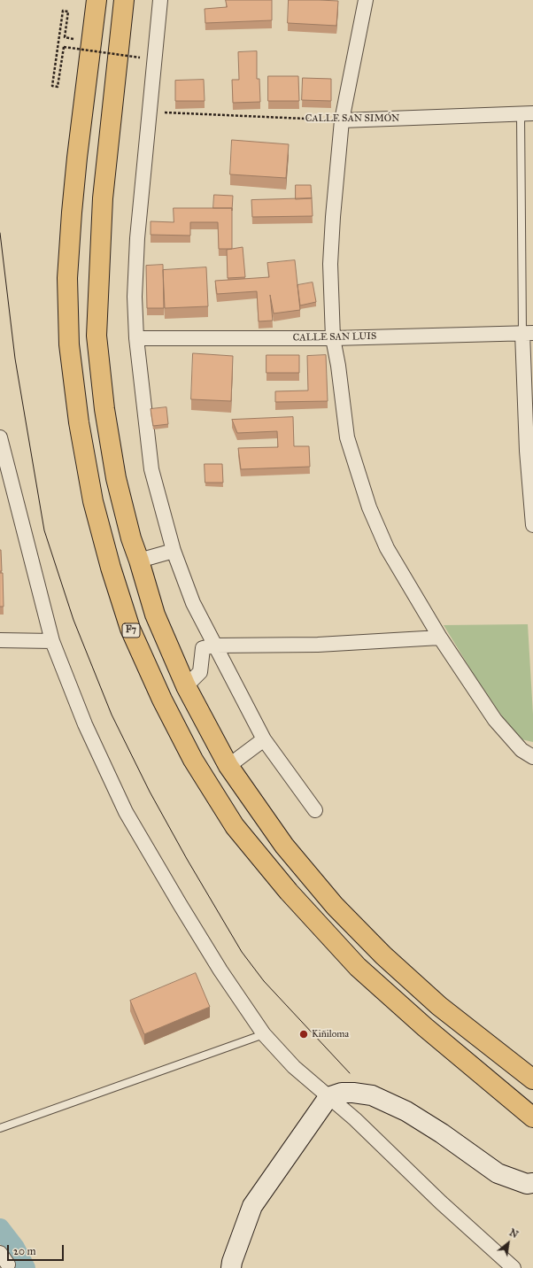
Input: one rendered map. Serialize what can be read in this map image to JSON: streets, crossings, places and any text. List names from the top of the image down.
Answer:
{
  "streets": {
    "highway": ["F7"],
    "street": ["CALLE SAN SIMÓN", "CALLE SAN LUIS"]
  },
  "places": ["Kiñiloma"],
  "scale_bar": "20 m",
  "north": "top right"
}
